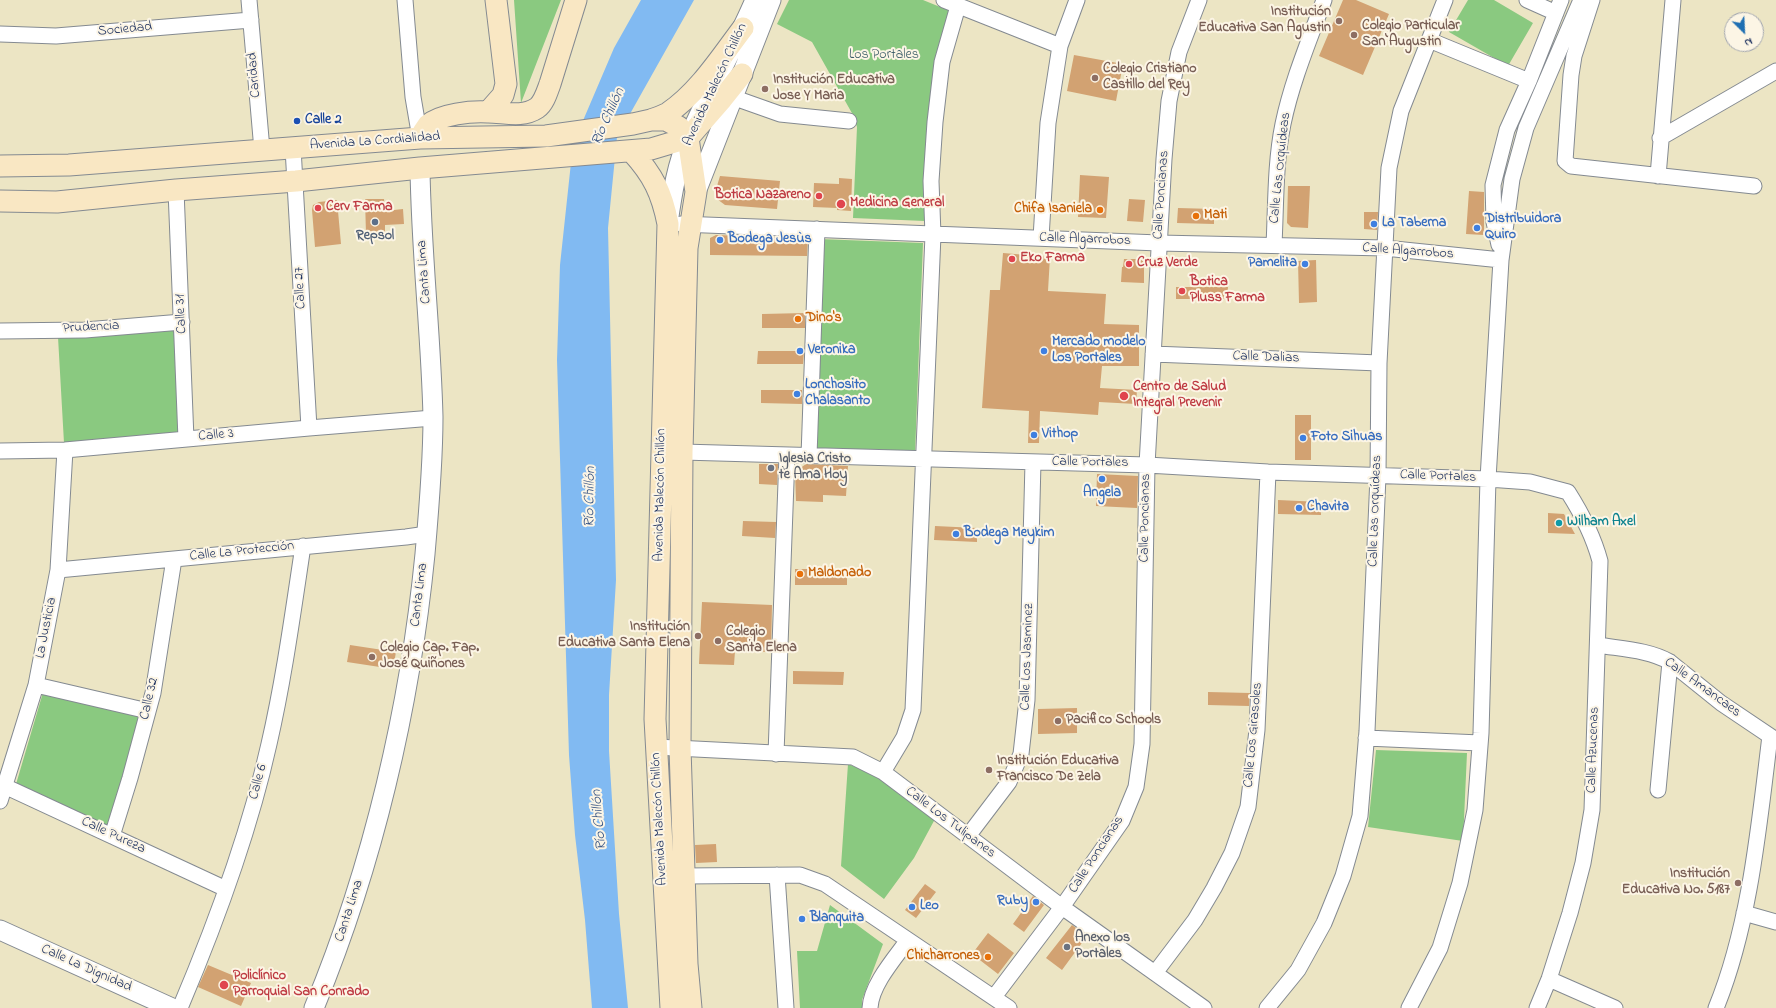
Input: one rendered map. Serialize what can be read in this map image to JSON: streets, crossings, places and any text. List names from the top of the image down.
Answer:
{
  "streets": {
    "main road": ["Avenida Malecón Chillón", "Avenida La Cordialidad"],
    "street": [
      "Sociedad",
      "Caridad",
      "Calle Las Orquídeas",
      "Calle Poncianas",
      "Calle Algarrobos",
      "Canta Lima",
      "Calle 27",
      "Calle 31",
      "Prudencia",
      "Calle Dalias",
      "Calle 3",
      "Calle Portales",
      "Calle La Protección",
      "La Justicia",
      "Calle Los Jasminez",
      "Calle Amancaes",
      "Calle 32",
      "Calle Los Girasoles",
      "Calle Azucenas",
      "Calle 6",
      "Calle Los Tulipanes",
      "Calle Pureza",
      "Calle La Dignidad"
    ]
  },
  "crossings": [
    ["Sociedad", "Caridad"],
    ["Caridad", "Avenida La Cordialidad"],
    ["Avenida Malecón Chillón", "Avenida La Cordialidad"],
    ["Avenida Malecón Chillón", "Calle Algarrobos"],
    ["Avenida Malecón Chillón", "Calle Portales"],
    ["Avenida Malecón Chillón", "Calle Los Tulipanes"],
    ["Avenida La Cordialidad", "Canta Lima"],
    ["Avenida La Cordialidad", "Calle 27"],
    ["Avenida La Cordialidad", "Calle 31"],
    ["Calle Las Orquídeas", "Calle Algarrobos"],
    ["Calle Las Orquídeas", "Calle Dalias"],
    ["Calle Las Orquídeas", "Calle Portales"],
    ["Calle Poncianas", "Calle Algarrobos"],
    ["Calle Poncianas", "Calle Dalias"],
    ["Calle Poncianas", "Calle Portales"],
    ["Calle Poncianas", "Calle Los Tulipanes"],
    ["Canta Lima", "Calle 3"],
    ["Canta Lima", "Calle La Protección"],
    ["Calle 27", "Calle 3"],
    ["Calle 31", "Prudencia"],
    ["Calle 31", "Calle 3"],
    ["Calle 3", "La Justicia"],
    ["Calle Portales", "Calle Los Jasminez"],
    ["Calle Portales", "Calle Los Girasoles"],
    ["Calle Portales", "Calle Azucenas"],
    ["Calle La Protección", "La Justicia"],
    ["Calle La Protección", "Calle 32"],
    ["Calle La Protección", "Calle 6"],
    ["La Justicia", "Calle Pureza"],
    ["Calle Los Jasminez", "Calle Los Tulipanes"],
    ["Calle Amancaes", "Calle Azucenas"],
    ["Calle 32", "Calle Pureza"],
    ["Calle Los Girasoles", "Calle Los Tulipanes"],
    ["Calle 6", "Calle Pureza"]
  ],
  "water": ["Río Chillón"],
  "parks": ["Los Portales"],
  "places": [
    "Institución Educativa San Agustin",
    "Colegio Particular San Augustin",
    "Colegio Cristiano Castillo del Rey",
    "Institución Educativa Jose Y Maria",
    "Calle 2",
    "Botica Nazareno",
    "Medicina General",
    "Cerv Farma",
    "Chifa Isaniela",
    "Mati",
    "Repsol",
    "La Taberna",
    "Distribuidora Quiro",
    "Bodega Jesùs",
    "Eko Farma",
    "Cruz Verde",
    "Pamelita",
    "Botica Pluss Farma",
    "Dino's",
    "Veronika",
    "Mercado modelo Los Portales",
    "Lonchosito Chalasanto",
    "Centro de Salud Integral Prevenir",
    "Vithop",
    "Foto Sihuas",
    "Iglesia Cristo te Ama Hoy",
    "Angela",
    "Chavita",
    "Wilham Axel",
    "Bodega Meykim",
    "Maldonado",
    "Institución Educativa Santa Elena",
    "Colegio Santa Elena",
    "Colegio Cap. Fap. José Quiñones",
    "Pacifico Schools",
    "Institución Educativa Francisco De Zela",
    "Institución Educativa No. 5187",
    "Ruby",
    "Leo",
    "Blanquita",
    "Anexo los Portales",
    "Chicharrones",
    "Policlínico Parroquial San Conrado"
  ],
  "north": "bottom right"
}
